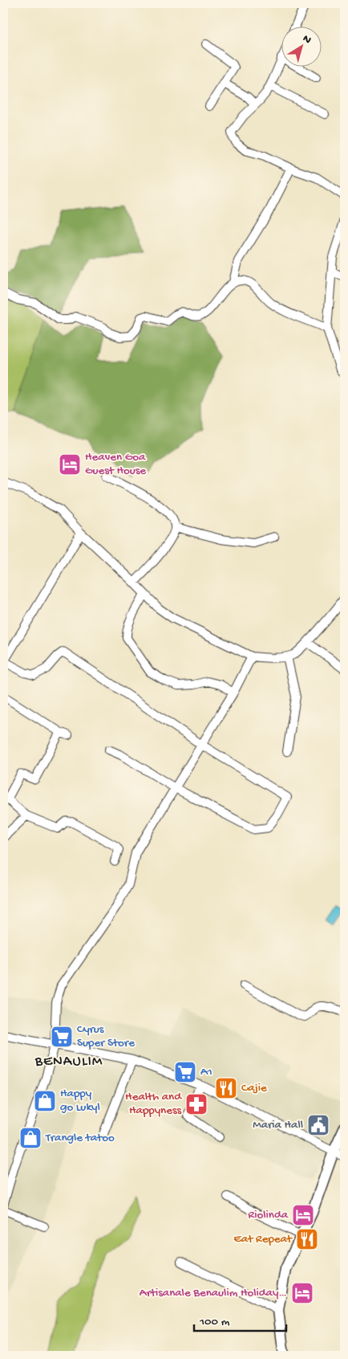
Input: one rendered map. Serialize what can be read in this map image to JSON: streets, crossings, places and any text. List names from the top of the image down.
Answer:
{
  "districts": ["BENAULIM"],
  "places": {
    "hotel": ["Heaven Goa Guest House", "Riolinda", "Artisanale Benaulim Holiday…"],
    "supermarket": ["Cyrus Super Store", "A1"],
    "restaurant": ["Cajie", "Eat Repeat"],
    "shop": ["Happy go Lukyl", "Trangle tatoo"],
    "pharmacy": ["Health and Happyness"],
    "public building": ["Maria Hall"]
  },
  "scale_bar": "100 m",
  "north": "top right"
}
